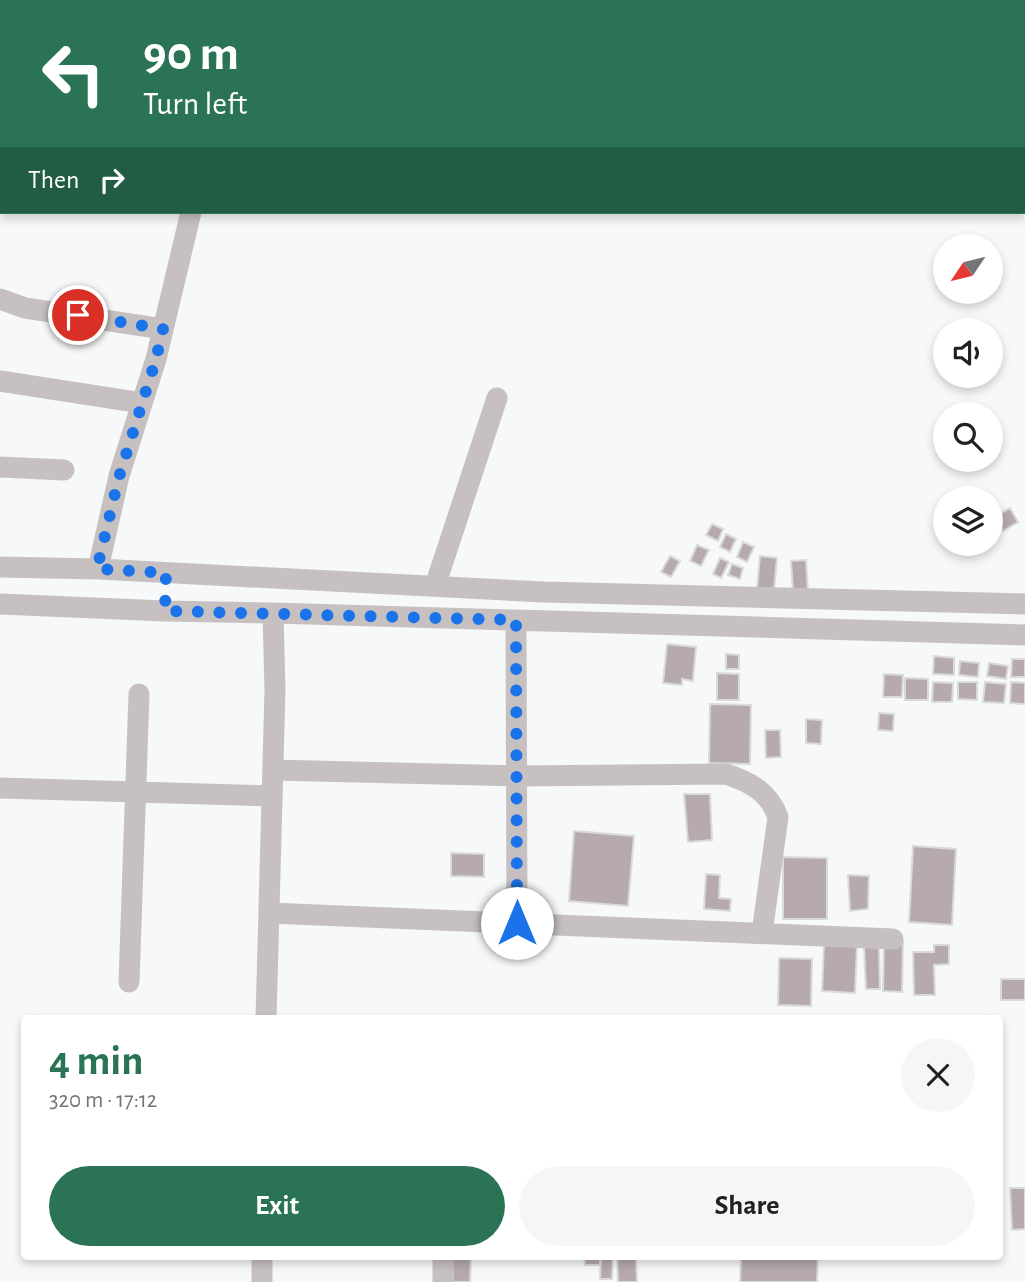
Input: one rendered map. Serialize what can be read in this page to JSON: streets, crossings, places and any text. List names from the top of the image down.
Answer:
{
  "north": "bottom left",
  "page": {
    "turn": ["90 m", "Turn left"],
    "then": "Then",
    "heading": ["4 min", "320 m · 17:12"],
    "buttons": ["Exit", "Share"]
  }
}
